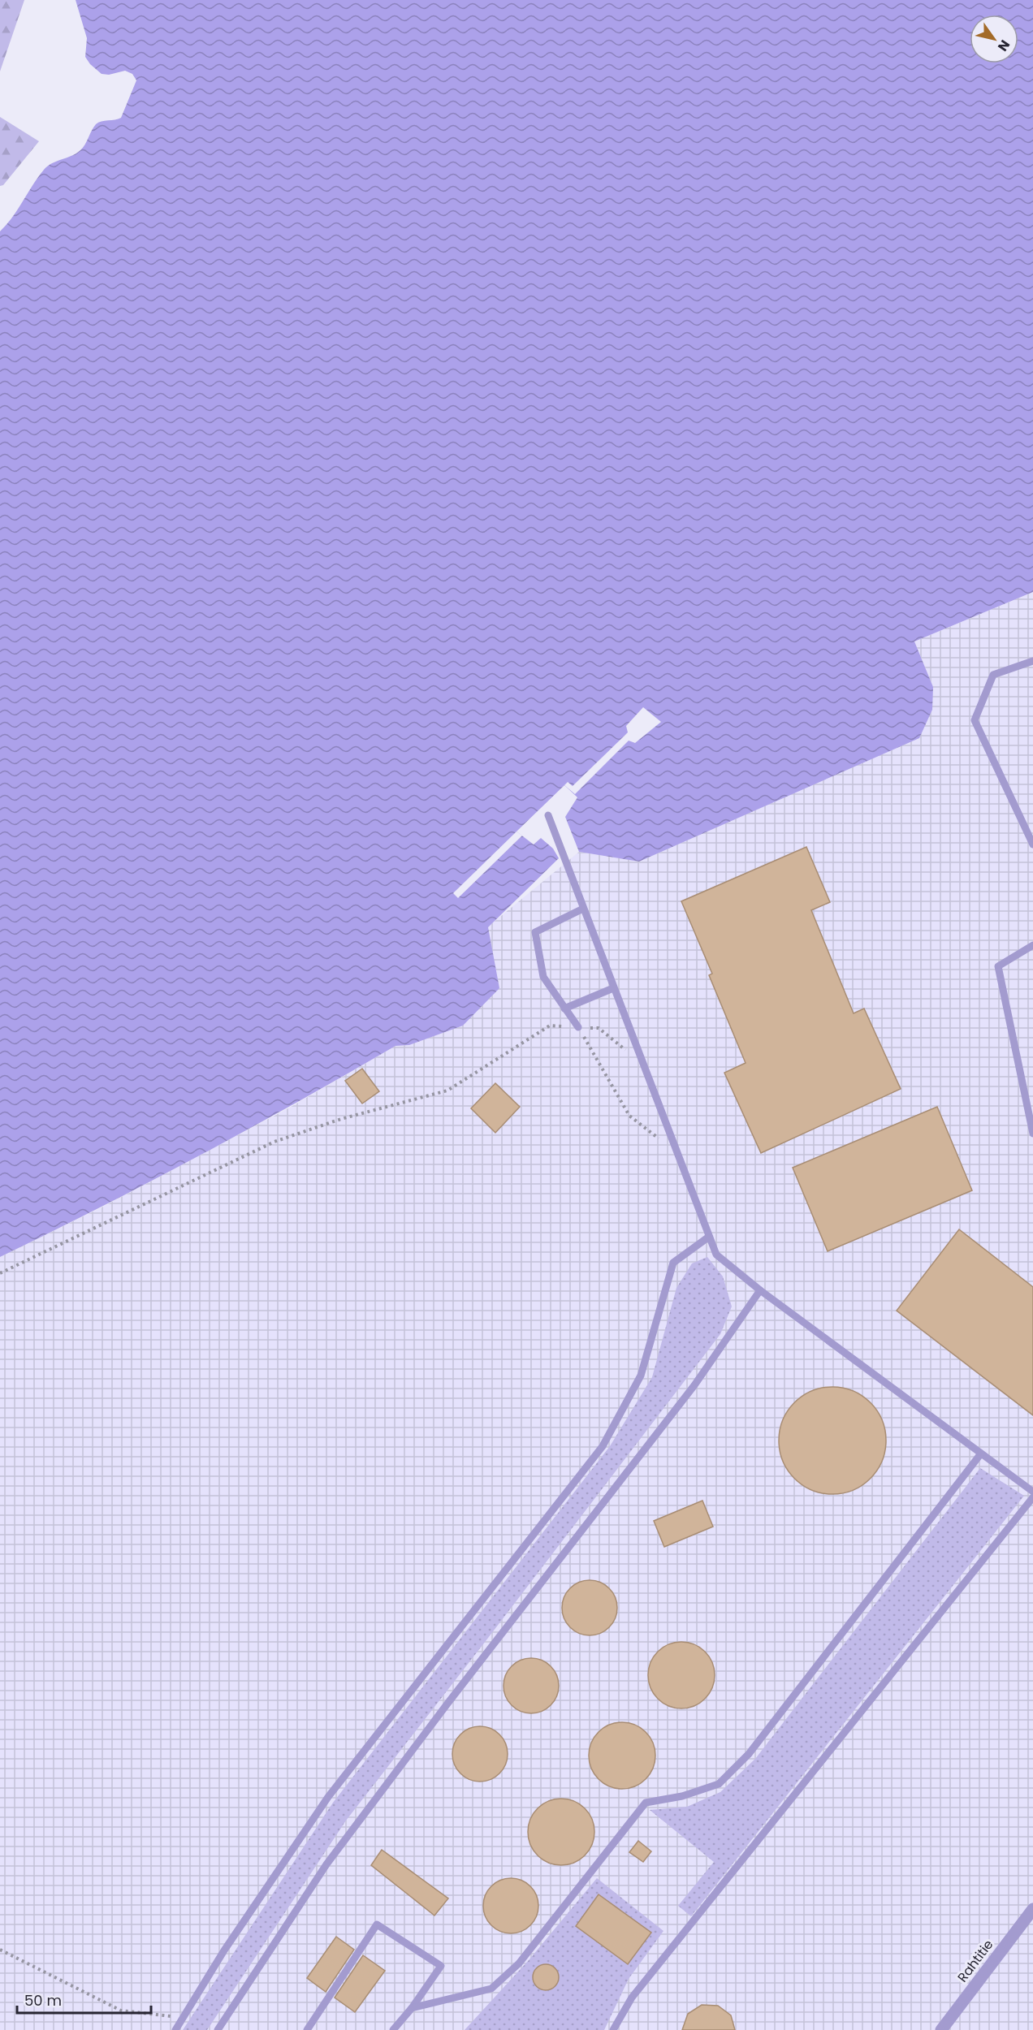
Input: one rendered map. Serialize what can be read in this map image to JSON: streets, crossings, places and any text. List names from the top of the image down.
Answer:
{
  "streets": {
    "street": ["Rahtitie"]
  },
  "scale_bar": "50 m",
  "north": "bottom right"
}
